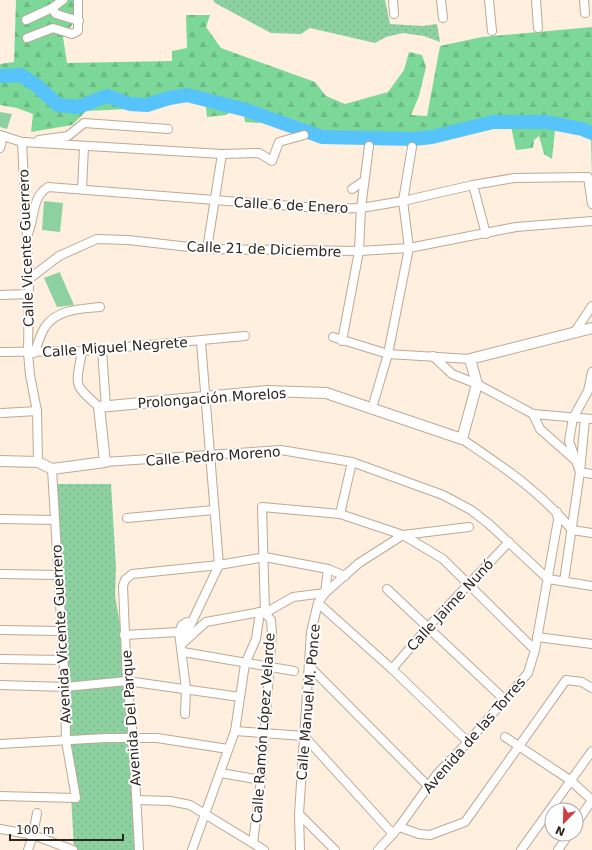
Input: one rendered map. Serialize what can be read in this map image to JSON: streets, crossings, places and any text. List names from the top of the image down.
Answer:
{
  "streets": {
    "main road": ["Prolongación Morelos"],
    "street": [
      "Calle 6 de Enero",
      "Calle Vicente Guerrero",
      "Calle 21 de Diciembre",
      "Calle Miguel Negrete",
      "Calle Pedro Moreno",
      "Calle Jaime Nunó",
      "Avenida Vicente Guerrero",
      "Calle Manuel M. Ponce",
      "Avenida Del Parque",
      "Calle Ramón López Velarde",
      "Avenida de las Torres"
    ]
  },
  "crossings": [
    ["Calle 6 de Enero", "Calle Vicente Guerrero"],
    ["Calle Vicente Guerrero", "Calle 21 de Diciembre"],
    ["Calle Vicente Guerrero", "Calle Miguel Negrete"],
    ["Prolongación Morelos", "Avenida de las Torres"],
    ["Calle Pedro Moreno", "Calle Jaime Nunó"],
    ["Calle Pedro Moreno", "Avenida de las Torres"]
  ],
  "scale_bar": "100 m",
  "north": "bottom left"
}
